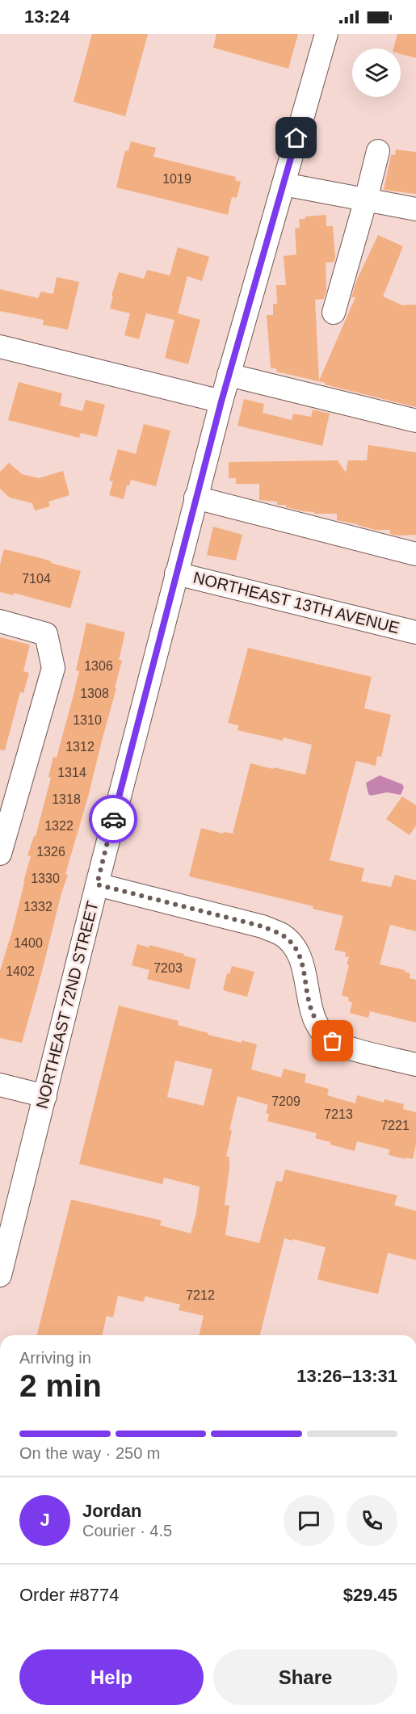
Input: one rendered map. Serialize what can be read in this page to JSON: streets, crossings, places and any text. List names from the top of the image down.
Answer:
{
  "streets": {
    "street": ["NORTHEAST 13TH AVENUE", "NORTHEAST 72ND STREET"]
  },
  "crossings": [
    ["NORTHEAST 13TH AVENUE", "NORTHEAST 72ND STREET"]
  ],
  "house_numbers": [
    "1019",
    "7104",
    "1306",
    "1308",
    "1310",
    "1312",
    "1314",
    "1318",
    "1322",
    "1326",
    "1330",
    "1332",
    "1400",
    "7203",
    "1402",
    "7209",
    "7213",
    "7221",
    "7212"
  ],
  "page": {
    "status": "13:24",
    "heading": ["2 min", "Arriving in", "13:26–13:31"],
    "panel": [
      "Jordan",
      "Courier · 4.5",
      "Order #8774",
      "$29.45"
    ],
    "bar": "On the way · 250 m",
    "round": "J",
    "buttons": ["Help", "Share"]
  }
}
